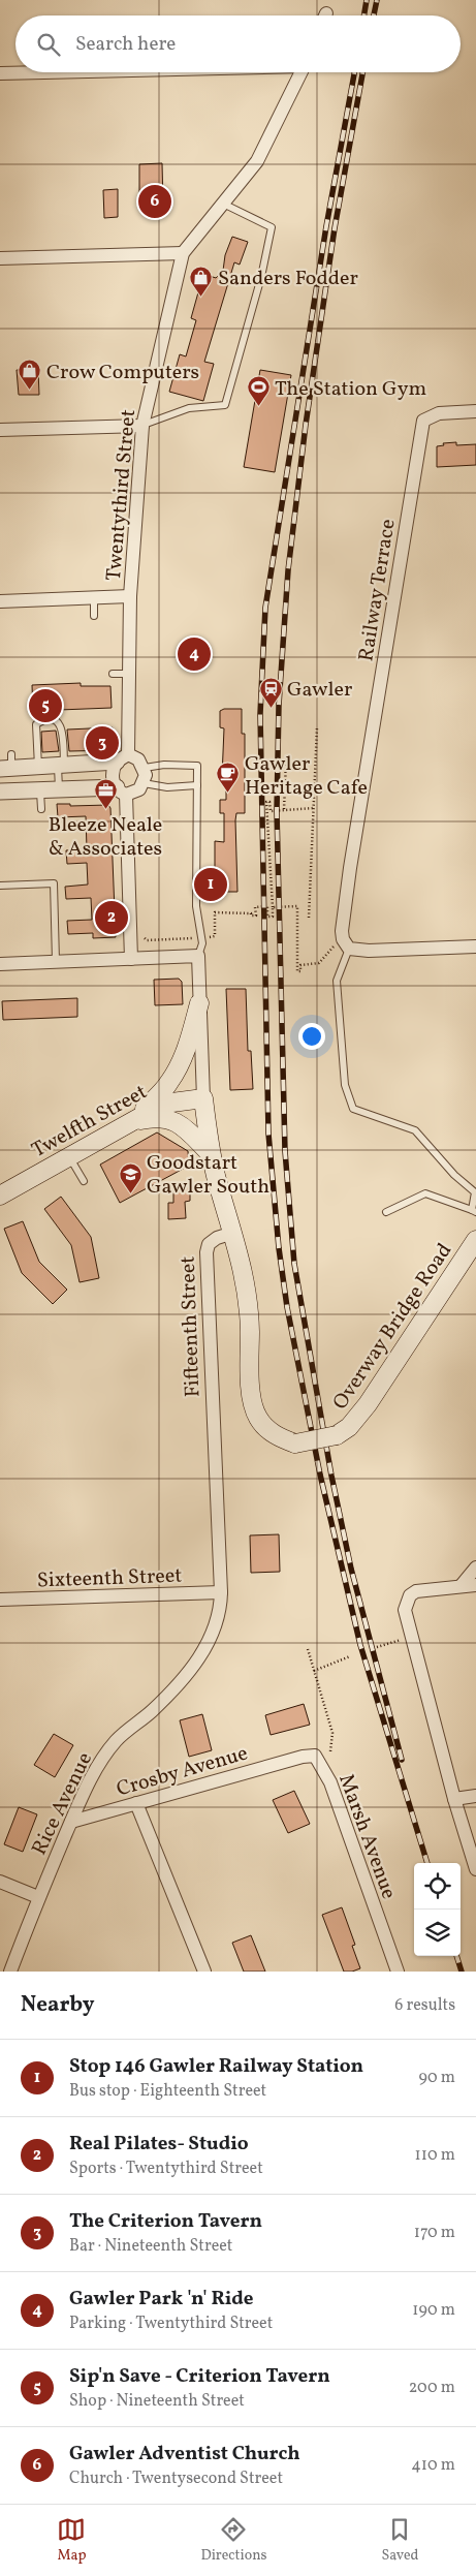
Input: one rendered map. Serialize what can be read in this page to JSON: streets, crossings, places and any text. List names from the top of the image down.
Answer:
{
  "streets": {
    "main road": ["Twelfth Street", "Overway Bridge Road"],
    "street": [
      "Twentythird Street",
      "Railway Terrace",
      "Fifteenth Street",
      "Sixteenth Street",
      "Crosby Avenue",
      "Rice Avenue",
      "Marsh Avenue"
    ]
  },
  "crossings": [
    ["Overway Bridge Road", "Fifteenth Street"],
    ["Fifteenth Street", "Sixteenth Street"],
    ["Fifteenth Street", "Rice Avenue"],
    ["Sixteenth Street", "Rice Avenue"],
    ["Crosby Avenue", "Rice Avenue"],
    ["Crosby Avenue", "Marsh Avenue"]
  ],
  "places": {
    "shop": ["Sanders Fodder", "Crow Computers"],
    "sports": ["The Station Gym"],
    "station": ["Gawler"],
    "cafe": ["Gawler Heritage Cafe"],
    "office": ["Bleeze Neale & Associates"],
    "school or university": ["Goodstart Gawler South"]
  },
  "page": {
    "search": "Search here",
    "pins": [
      "6",
      "4",
      "5",
      "3",
      "1",
      "2"
    ],
    "heading": ["Nearby", "6 results"],
    "list": [
      {
        "mark": "1",
        "name": "Stop 146 Gawler Railway Station",
        "note": "Bus stop · Eighteenth Street",
        "value": "90 m"
      },
      {
        "mark": "2",
        "name": "Real Pilates- Studio",
        "note": "Sports · Twentythird Street",
        "value": "110 m"
      },
      {
        "mark": "3",
        "name": "The Criterion Tavern",
        "note": "Bar · Nineteenth Street",
        "value": "170 m"
      },
      {
        "mark": "4",
        "name": "Gawler Park 'n' Ride",
        "note": "Parking · Twentythird Street",
        "value": "190 m"
      },
      {
        "mark": "5",
        "name": "Sip'n Save - Criterion Tavern",
        "note": "Shop · Nineteenth Street",
        "value": "200 m"
      },
      {
        "mark": "6",
        "name": "Gawler Adventist Church",
        "note": "Church · Twentysecond Street",
        "value": "410 m"
      }
    ],
    "nav": ["Map", "Directions", "Saved"]
  }
}
